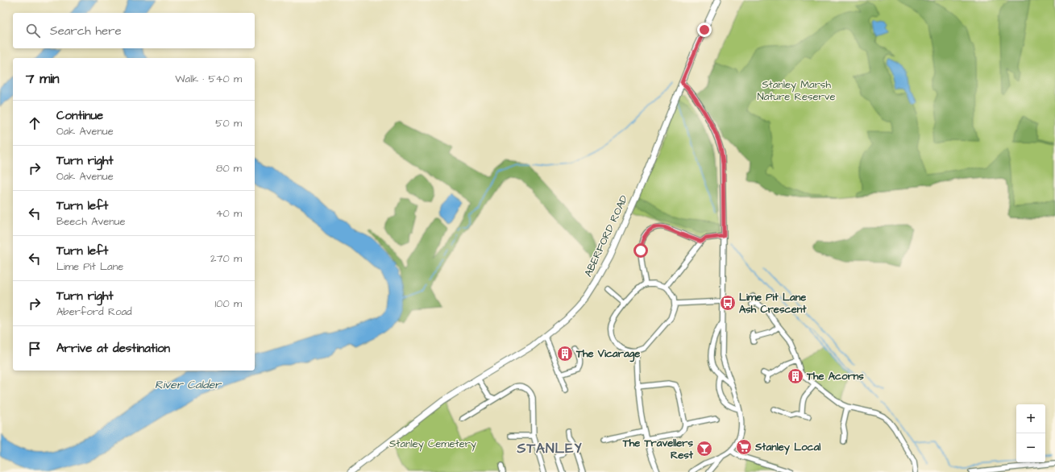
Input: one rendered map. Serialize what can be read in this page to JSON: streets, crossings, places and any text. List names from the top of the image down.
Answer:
{
  "streets": {
    "main road": ["ABERFORD ROAD"]
  },
  "districts": ["STANLEY"],
  "water": ["River Calder"],
  "parks": ["Stanley Marsh Nature Reserve", "Stanley Cemetery"],
  "places": {
    "bus stop": ["Lime Pit Lane Ash Crescent"],
    "building": ["The Vicarage", "The Acorns"],
    "supermarket": ["Stanley Local"],
    "bar": ["The Travellers Rest"]
  },
  "page": {
    "search": "Search here",
    "heading": ["7 min", "Walk · 540 m"],
    "list": [
      ["Continue", "Oak Avenue", "50 m"],
      ["Turn right", "Oak Avenue", "80 m"],
      ["Turn left", "Beech Avenue", "40 m"],
      ["Turn left", "Lime Pit Lane", "270 m"],
      ["Turn right", "Aberford Road", "100 m"],
      "Arrive at destination"
    ],
    "map_buttons": ["+", "−"]
  }
}
